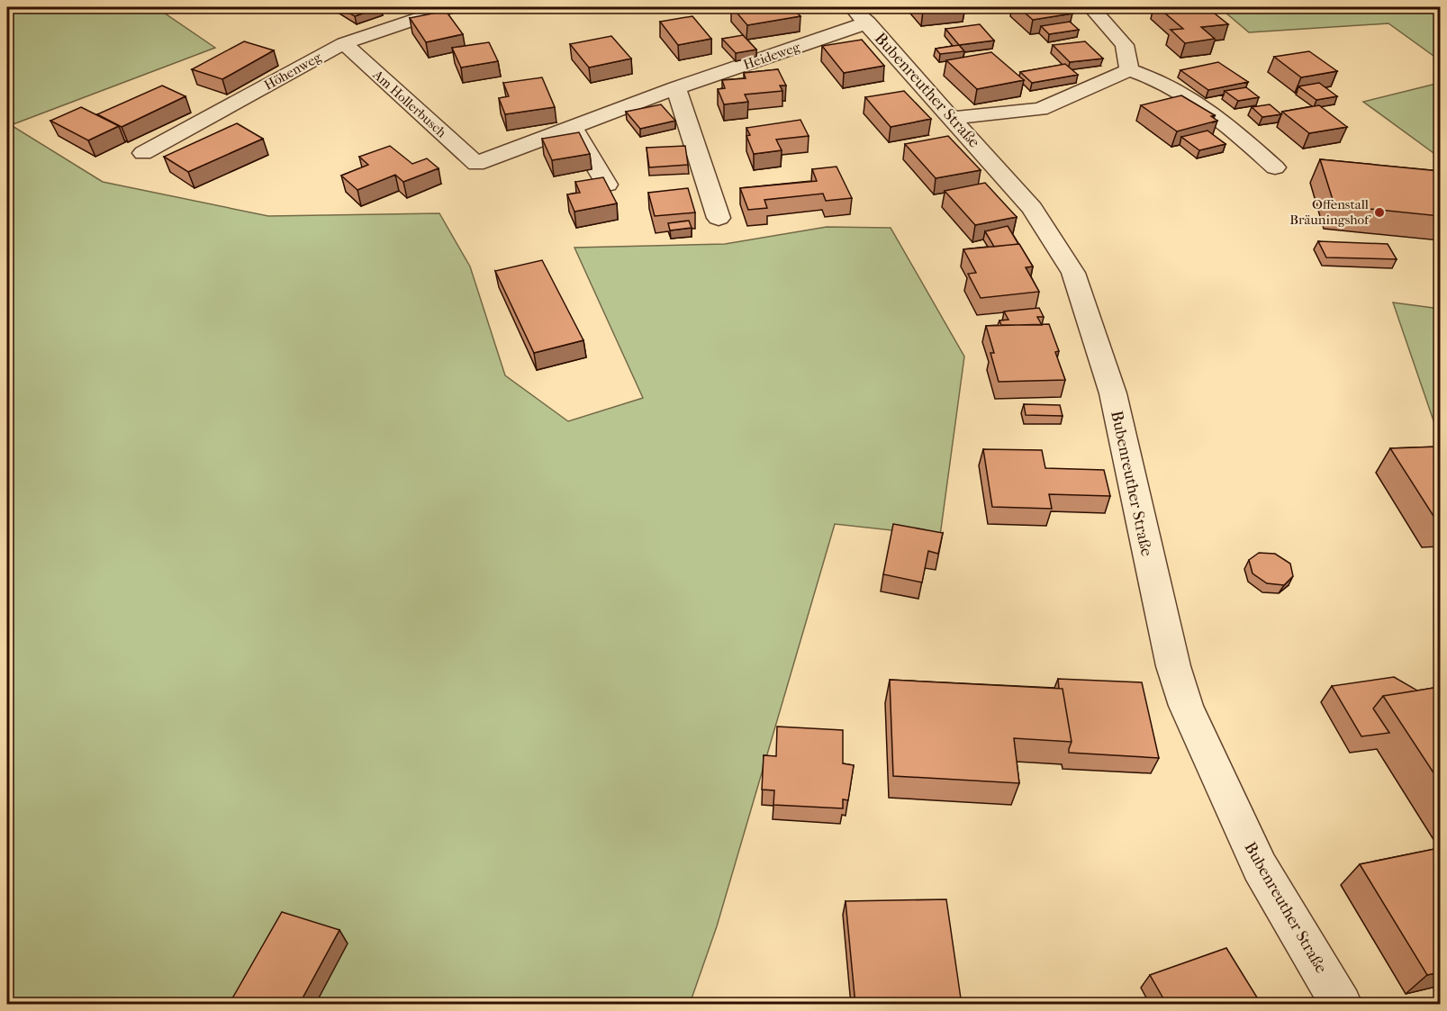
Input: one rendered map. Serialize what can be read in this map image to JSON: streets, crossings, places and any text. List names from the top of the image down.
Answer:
{
  "streets": {
    "street": [
      "Heideweg",
      "Höhenweg",
      "Bubenreuther Straße",
      "Am Hollerbusch"
    ]
  },
  "crossings": [
    ["Heideweg", "Bubenreuther Straße"],
    ["Heideweg", "Am Hollerbusch"],
    ["Höhenweg", "Am Hollerbusch"]
  ],
  "places": ["Offenstall Bräuningshof"]
}
